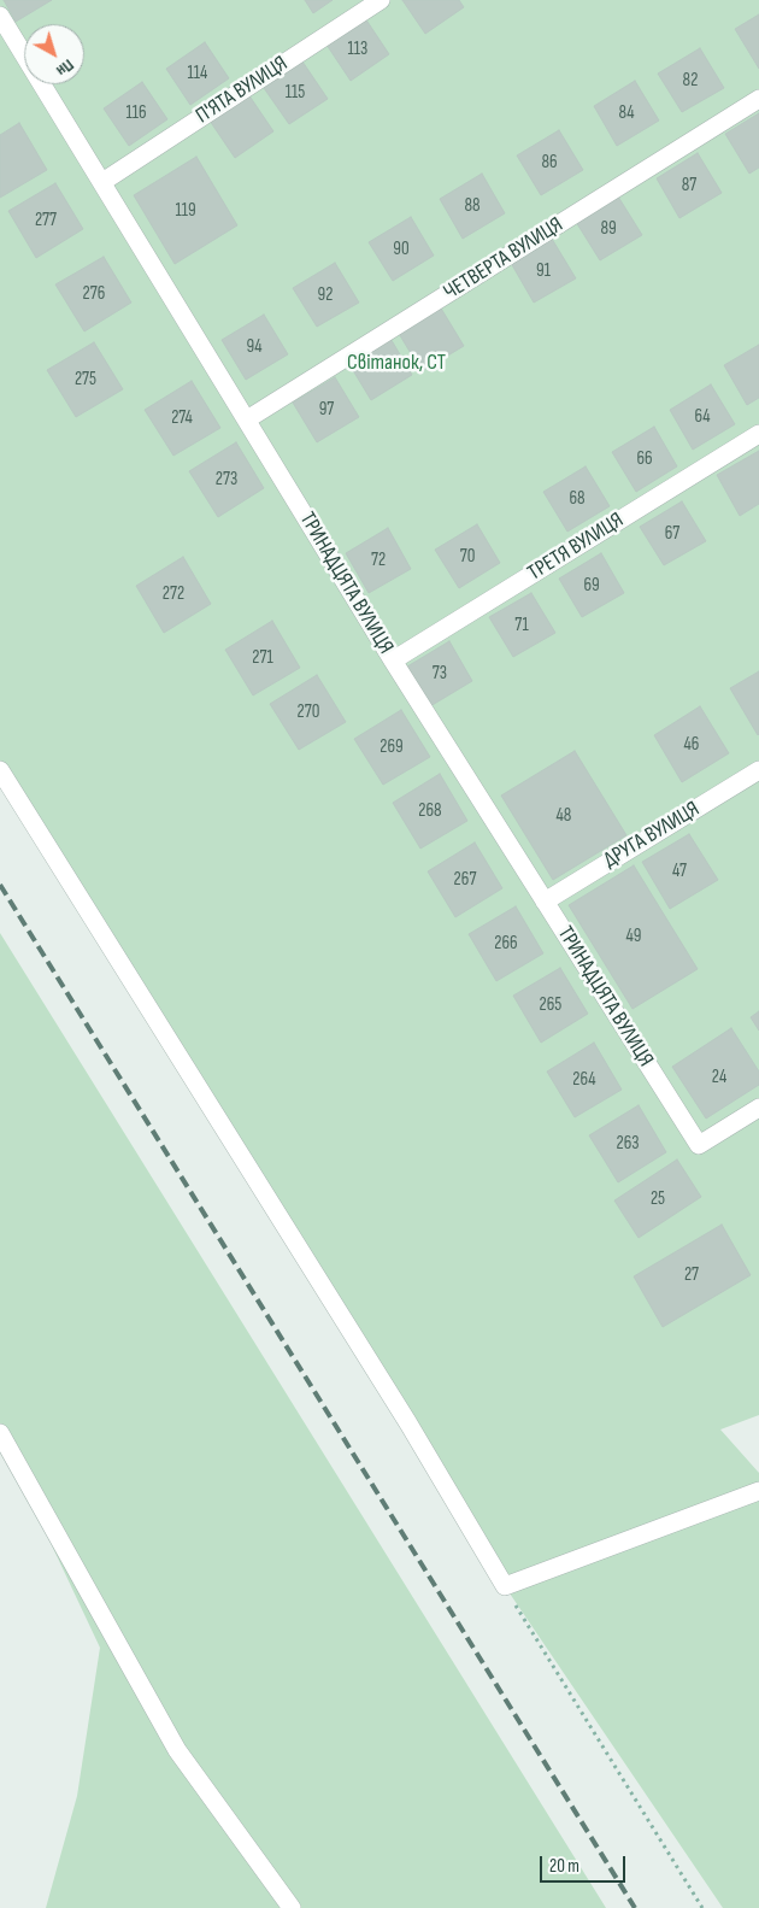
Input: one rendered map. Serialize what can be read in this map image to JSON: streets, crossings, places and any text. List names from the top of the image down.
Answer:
{
  "streets": {
    "street": [
      "П'ЯТА ВУЛИЦЯ",
      "ЧЕТВЕРТА ВУЛИЦЯ",
      "ТРЕТЯ ВУЛИЦЯ",
      "ТРИНАДЦЯТА ВУЛИЦЯ",
      "ДРУГА ВУЛИЦЯ"
    ]
  },
  "crossings": [
    ["П'ЯТА ВУЛИЦЯ", "ТРИНАДЦЯТА ВУЛИЦЯ"],
    ["ЧЕТВЕРТА ВУЛИЦЯ", "ТРИНАДЦЯТА ВУЛИЦЯ"],
    ["ТРЕТЯ ВУЛИЦЯ", "ТРИНАДЦЯТА ВУЛИЦЯ"],
    ["ТРИНАДЦЯТА ВУЛИЦЯ", "ДРУГА ВУЛИЦЯ"]
  ],
  "parks": ["Світанок, СТ"],
  "house_numbers": [
    "113",
    "114",
    "82",
    "115",
    "116",
    "84",
    "86",
    "87",
    "88",
    "119",
    "277",
    "89",
    "90",
    "91",
    "276",
    "92",
    "94",
    "275",
    "97",
    "64",
    "274",
    "66",
    "273",
    "68",
    "67",
    "70",
    "72",
    "69",
    "272",
    "71",
    "271",
    "73",
    "270",
    "46",
    "269",
    "268",
    "48",
    "47",
    "267",
    "49",
    "266",
    "265",
    "24",
    "264",
    "263",
    "25",
    "27"
  ],
  "scale_bar": "20 m",
  "north": "bottom right"
}
